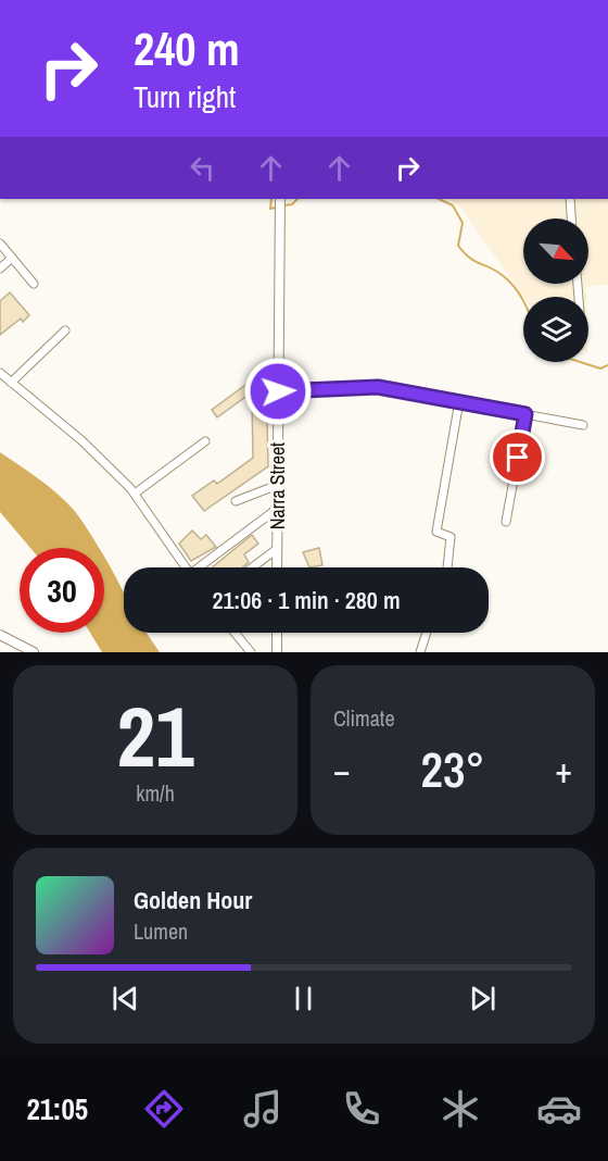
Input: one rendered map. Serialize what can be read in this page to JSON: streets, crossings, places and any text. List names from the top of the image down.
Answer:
{
  "streets": {
    "main road": ["Narra Street"]
  },
  "north": "bottom right",
  "page": {
    "turn": ["240 m", "Turn right"],
    "limit": "30",
    "trip": "21:06 · 1 min · 280 m",
    "tile": [
      ["21", "km/h"],
      "Climate"
    ],
    "heat": ["−", "23°", "+"],
    "song": ["Golden Hour", "Lumen"],
    "tabs": "21:05"
  }
}
